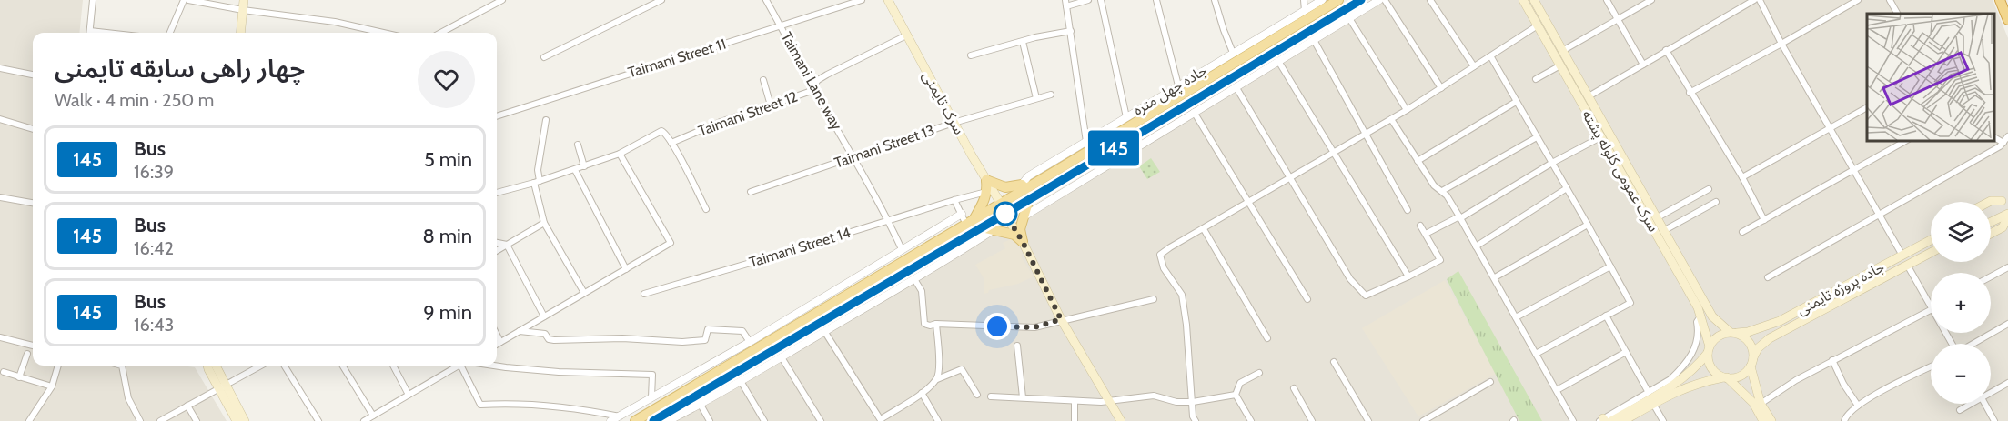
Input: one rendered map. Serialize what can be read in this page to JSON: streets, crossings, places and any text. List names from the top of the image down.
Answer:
{
  "streets": {
    "main road": ["سرک تایمنی", "سرک عمومی کلوله پشته", "جاده پروژه تایمنی"],
    "street": [
      "Taimani Street 11",
      "Taimani Lane way",
      "جاده چهل متره",
      "Taimani Street 12",
      "Taimani Street 13",
      "Taimani Street 14"
    ]
  },
  "crossings": [
    ["Taimani Street 11", "Taimani Lane way"],
    ["Taimani Lane way", "Taimani Street 12"],
    ["Taimani Lane way", "Taimani Street 13"],
    ["Taimani Lane way", "Taimani Street 14"],
    ["سرک تایمنی", "Taimani Street 12"],
    ["سرک تایمنی", "Taimani Street 13"],
    ["سرک عمومی کلوله پشته", "جاده پروژه تایمنی"]
  ],
  "lines": ["bus line 145"],
  "page": {
    "on_map": "145",
    "heading": ["چهار راهی سابقه تایمنی", "Walk · 4 min · 250 m"],
    "list": [
      {
        "mark": "145",
        "name": "Bus",
        "note": "16:39",
        "value": "5 min"
      },
      {
        "mark": "145",
        "name": "Bus",
        "note": "16:42",
        "value": "8 min"
      },
      {
        "mark": "145",
        "name": "Bus",
        "note": "16:43",
        "value": "9 min"
      }
    ],
    "map_buttons": ["+", "−"]
  }
}
